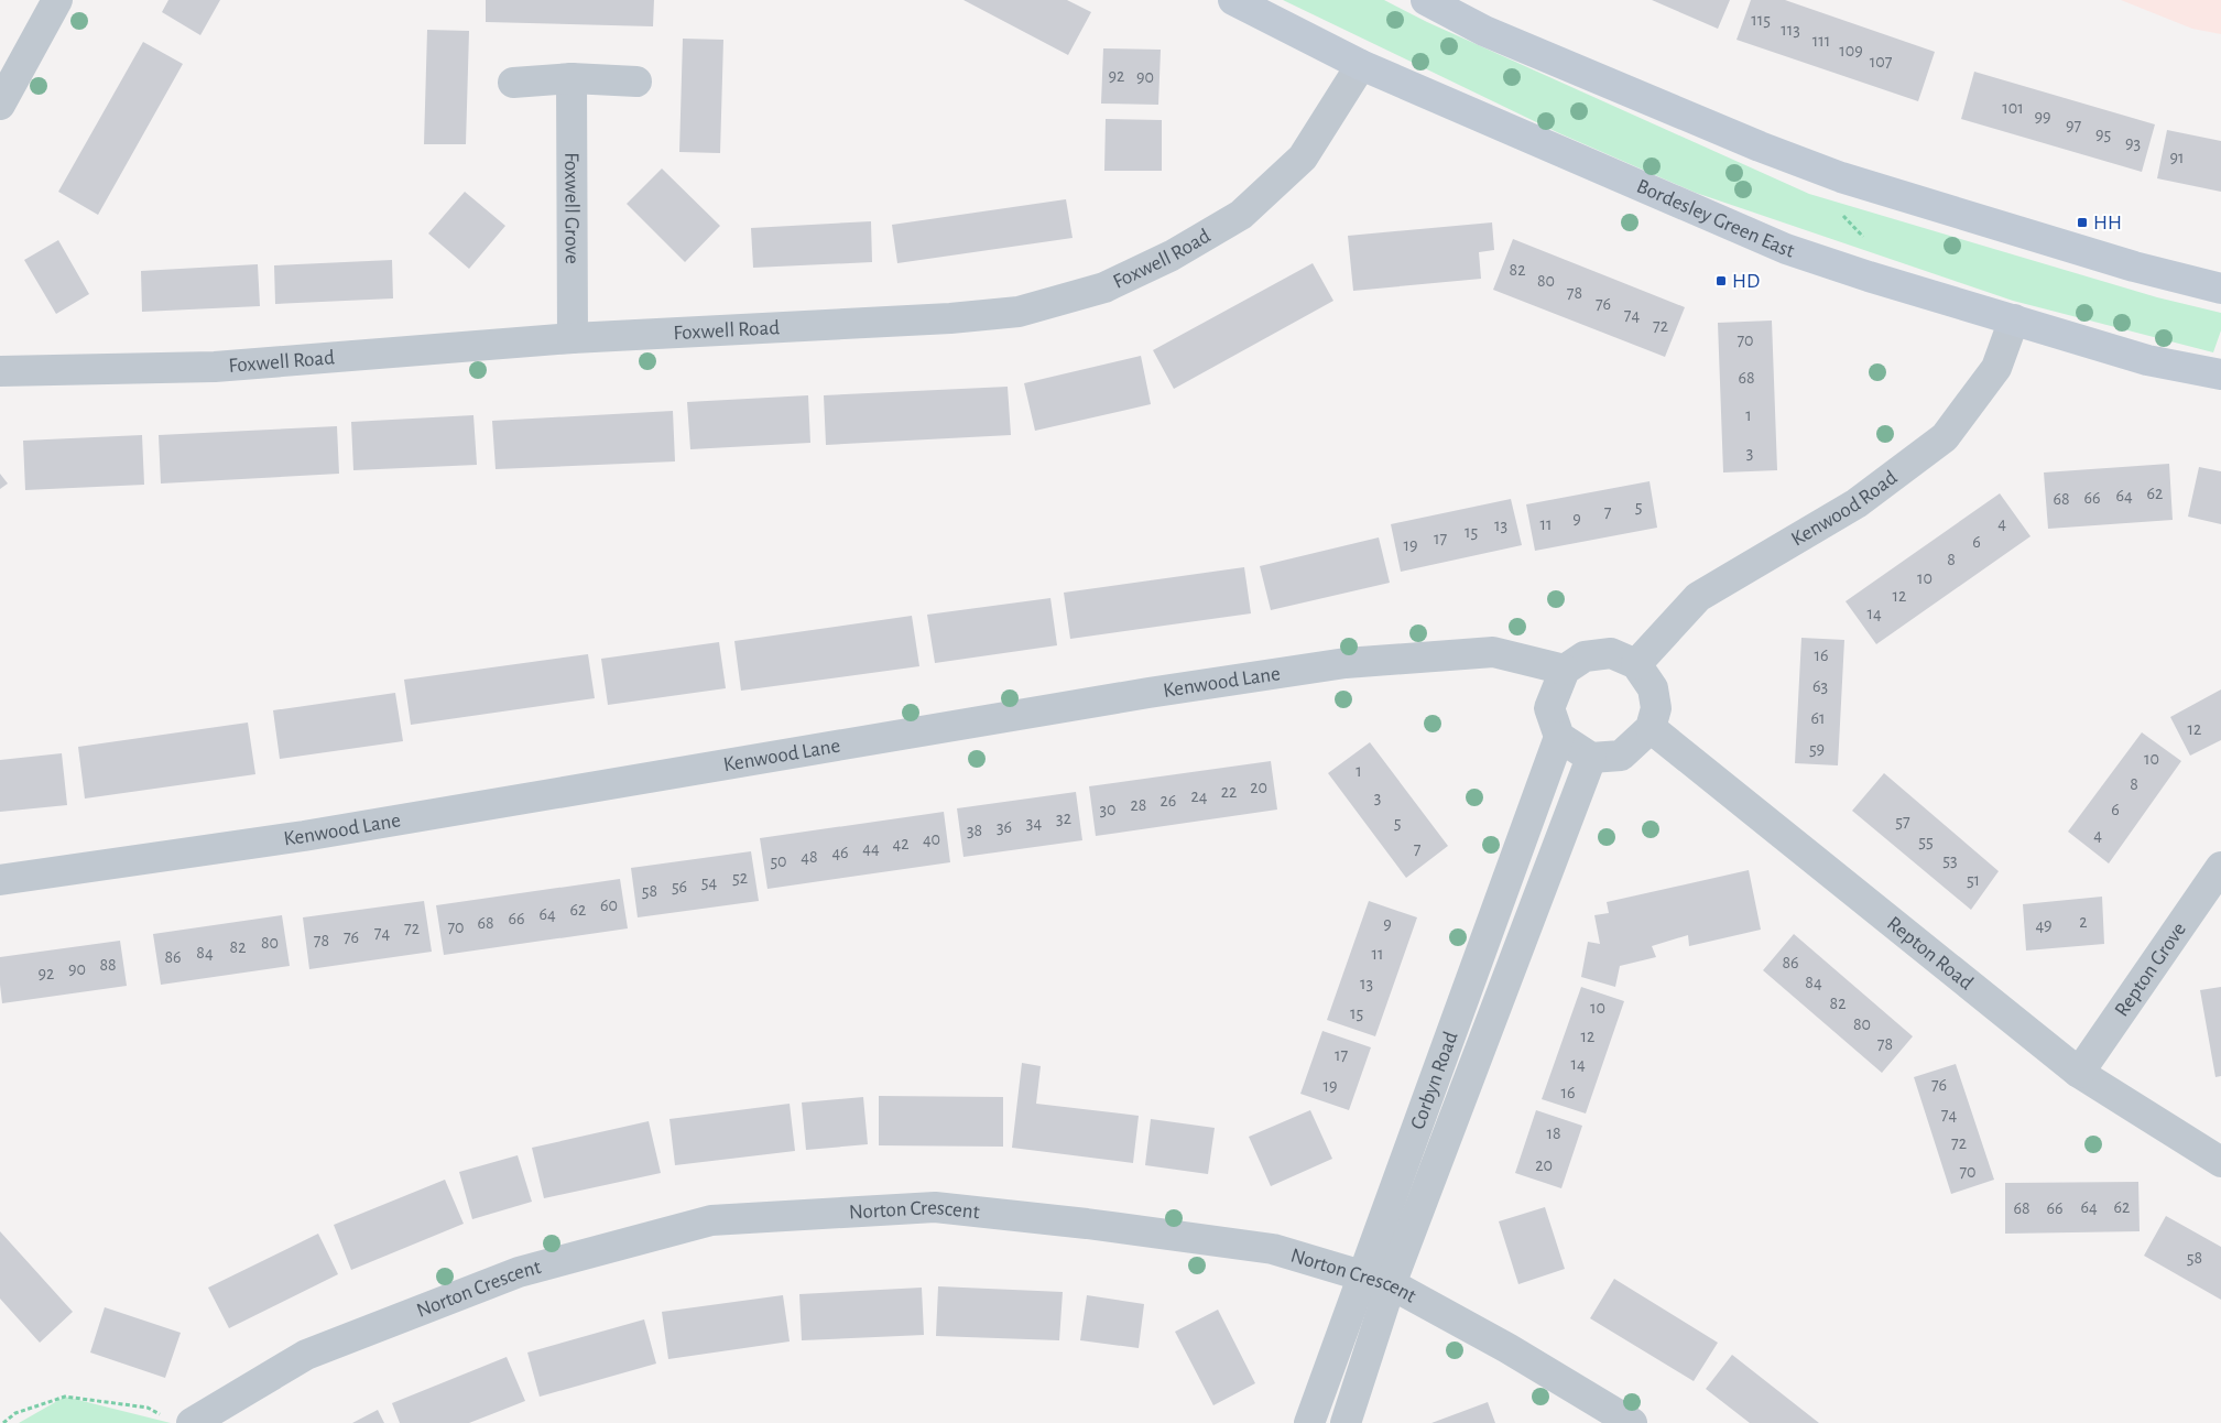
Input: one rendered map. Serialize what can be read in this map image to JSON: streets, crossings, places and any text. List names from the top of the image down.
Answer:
{
  "streets": {
    "main road": ["Bordesley Green East"],
    "street": [
      "Foxwell Grove",
      "Foxwell Road",
      "Kenwood Road",
      "Kenwood Lane",
      "Repton Road",
      "Repton Grove",
      "Corbyn Road",
      "Norton Crescent"
    ]
  },
  "crossings": [
    ["Foxwell Grove", "Foxwell Road"],
    ["Bordesley Green East", "Foxwell Road"],
    ["Bordesley Green East", "Kenwood Road"],
    ["Kenwood Road", "Kenwood Lane"],
    ["Kenwood Road", "Repton Road"],
    ["Kenwood Road", "Corbyn Road"],
    ["Kenwood Lane", "Repton Road"],
    ["Kenwood Lane", "Corbyn Road"],
    ["Repton Road", "Repton Grove"],
    ["Repton Road", "Corbyn Road"],
    ["Corbyn Road", "Norton Crescent"]
  ],
  "places": {
    "transit": ["HH", "HD"]
  },
  "house_numbers": [
    "115",
    "113",
    "111",
    "109",
    "107",
    "92",
    "90",
    "101",
    "99",
    "97",
    "95",
    "93",
    "91",
    "82",
    "80",
    "78",
    "76",
    "74",
    "72",
    "70",
    "68",
    "1",
    "3",
    "62",
    "64",
    "66",
    "68",
    "5",
    "7",
    "9",
    "4",
    "11",
    "13",
    "15",
    "17",
    "6",
    "19",
    "8",
    "10",
    "12",
    "14",
    "16",
    "63",
    "61",
    "12",
    "59",
    "10",
    "1",
    "8",
    "20",
    "22",
    "24",
    "3",
    "26",
    "28",
    "30",
    "6",
    "32",
    "57",
    "34",
    "5",
    "36",
    "38",
    "4",
    "40",
    "55",
    "42",
    "44",
    "7",
    "46",
    "48",
    "53",
    "50",
    "52",
    "51",
    "54",
    "56",
    "58",
    "60",
    "62",
    "64",
    "66",
    "2",
    "68",
    "9",
    "49",
    "70",
    "72",
    "74",
    "76",
    "78",
    "80",
    "82",
    "84",
    "11",
    "86",
    "86",
    "88",
    "90",
    "92",
    "84",
    "13",
    "82",
    "10",
    "15",
    "80",
    "12",
    "78",
    "17",
    "14",
    "76",
    "19",
    "16",
    "74",
    "18",
    "72",
    "20",
    "70",
    "64",
    "62",
    "68",
    "66",
    "58"
  ]
}
